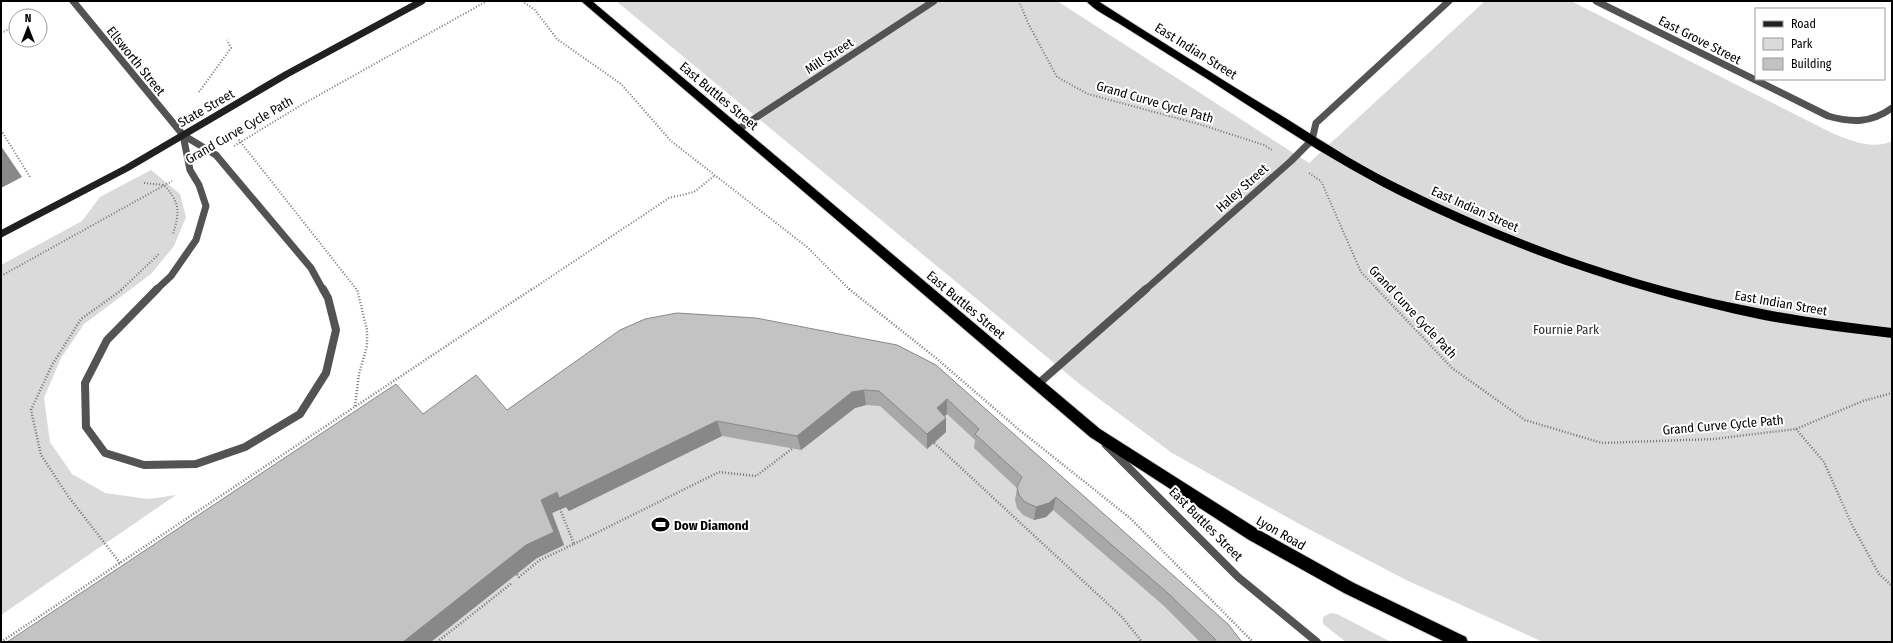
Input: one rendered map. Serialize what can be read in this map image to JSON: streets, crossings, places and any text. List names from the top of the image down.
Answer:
{
  "streets": {
    "highway": ["East Indian Street", "East Buttles Street", "Lyon Road"],
    "street": [
      "East Grove Street",
      "Mill Street",
      "Ellsworth Street",
      "State Street",
      "Haley Street"
    ],
    "path": ["Grand Curve Cycle Path"]
  },
  "crossings": [
    ["East Indian Street", "Haley Street"],
    ["Mill Street", "East Buttles Street"],
    ["Ellsworth Street", "State Street"],
    ["East Buttles Street", "Haley Street"],
    ["East Buttles Street", "Lyon Road"],
    ["Grand Curve Cycle Path", "Haley Street"]
  ],
  "parks": ["Fournie Park"],
  "places": {
    "sports": ["Dow Diamond"]
  },
  "legend": ["Road", "Park", "Building"],
  "north": "top"
}
